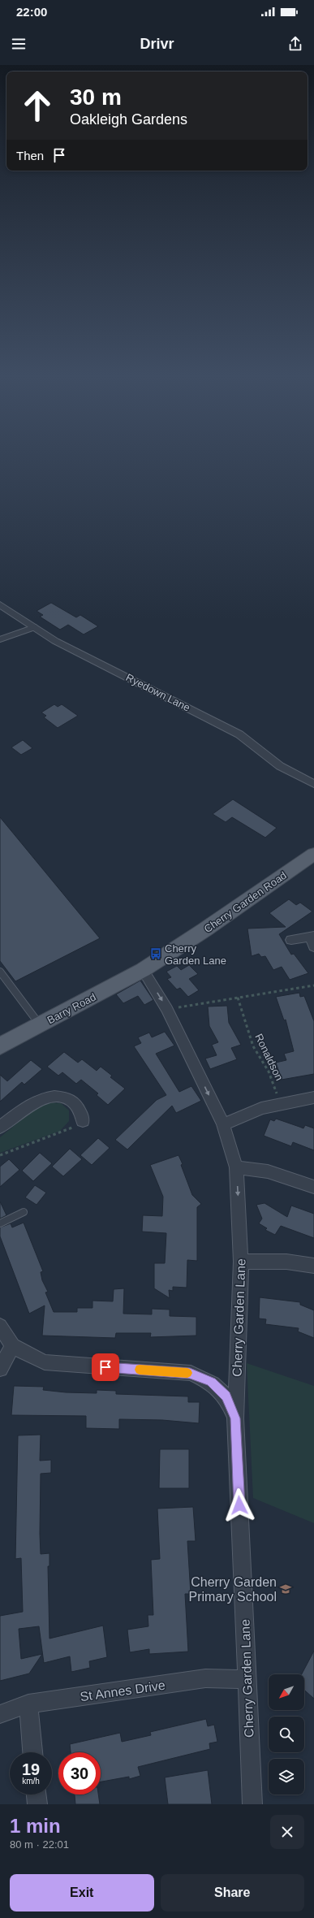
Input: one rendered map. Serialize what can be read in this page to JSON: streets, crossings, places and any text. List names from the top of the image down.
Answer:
{
  "streets": {
    "main road": ["Cherry Garden Road", "Barry Road"],
    "street": ["Ryedown Lane", "Cherry Garden Lane", "St Annes Drive"],
    "path": ["Ronaldson"]
  },
  "crossings": [
    ["Cherry Garden Road", "Barry Road"],
    ["Cherry Garden Road", "Cherry Garden Lane"],
    ["Barry Road", "Cherry Garden Lane"],
    ["Cherry Garden Lane", "St Annes Drive"]
  ],
  "places": {
    "bus stop": ["Cherry Garden Lane"],
    "school or university": ["Cherry Garden Primary School"]
  },
  "north": "bottom left",
  "page": {
    "status": "22:00",
    "header": "Drivr",
    "turn": ["30 m", "Oakleigh Gardens"],
    "then": "Then",
    "speed": "19 km/h",
    "limit": "30",
    "heading": ["1 min", "80 m · 22:01"],
    "buttons": ["Exit", "Share"]
  }
}
